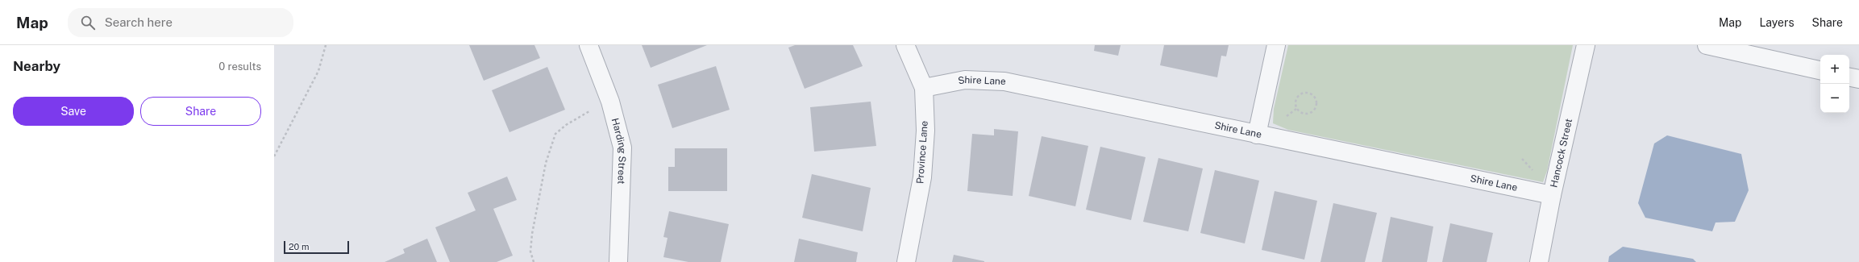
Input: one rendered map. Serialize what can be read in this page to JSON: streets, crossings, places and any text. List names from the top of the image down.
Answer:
{
  "streets": {
    "street": [
      "Shire Lane",
      "Harding Street",
      "Province Lane",
      "Hancock Street"
    ]
  },
  "crossings": [
    ["Shire Lane", "Province Lane"],
    ["Shire Lane", "Hancock Street"]
  ],
  "scale_bar": "20 m",
  "page": {
    "header": "Map",
    "search": "Search here",
    "nav": ["Map", "Layers", "Share"],
    "heading": ["Nearby", "0 results"],
    "map_buttons": ["+", "−"],
    "buttons": ["Save", "Share"],
    "scale": "20 m"
  }
}
